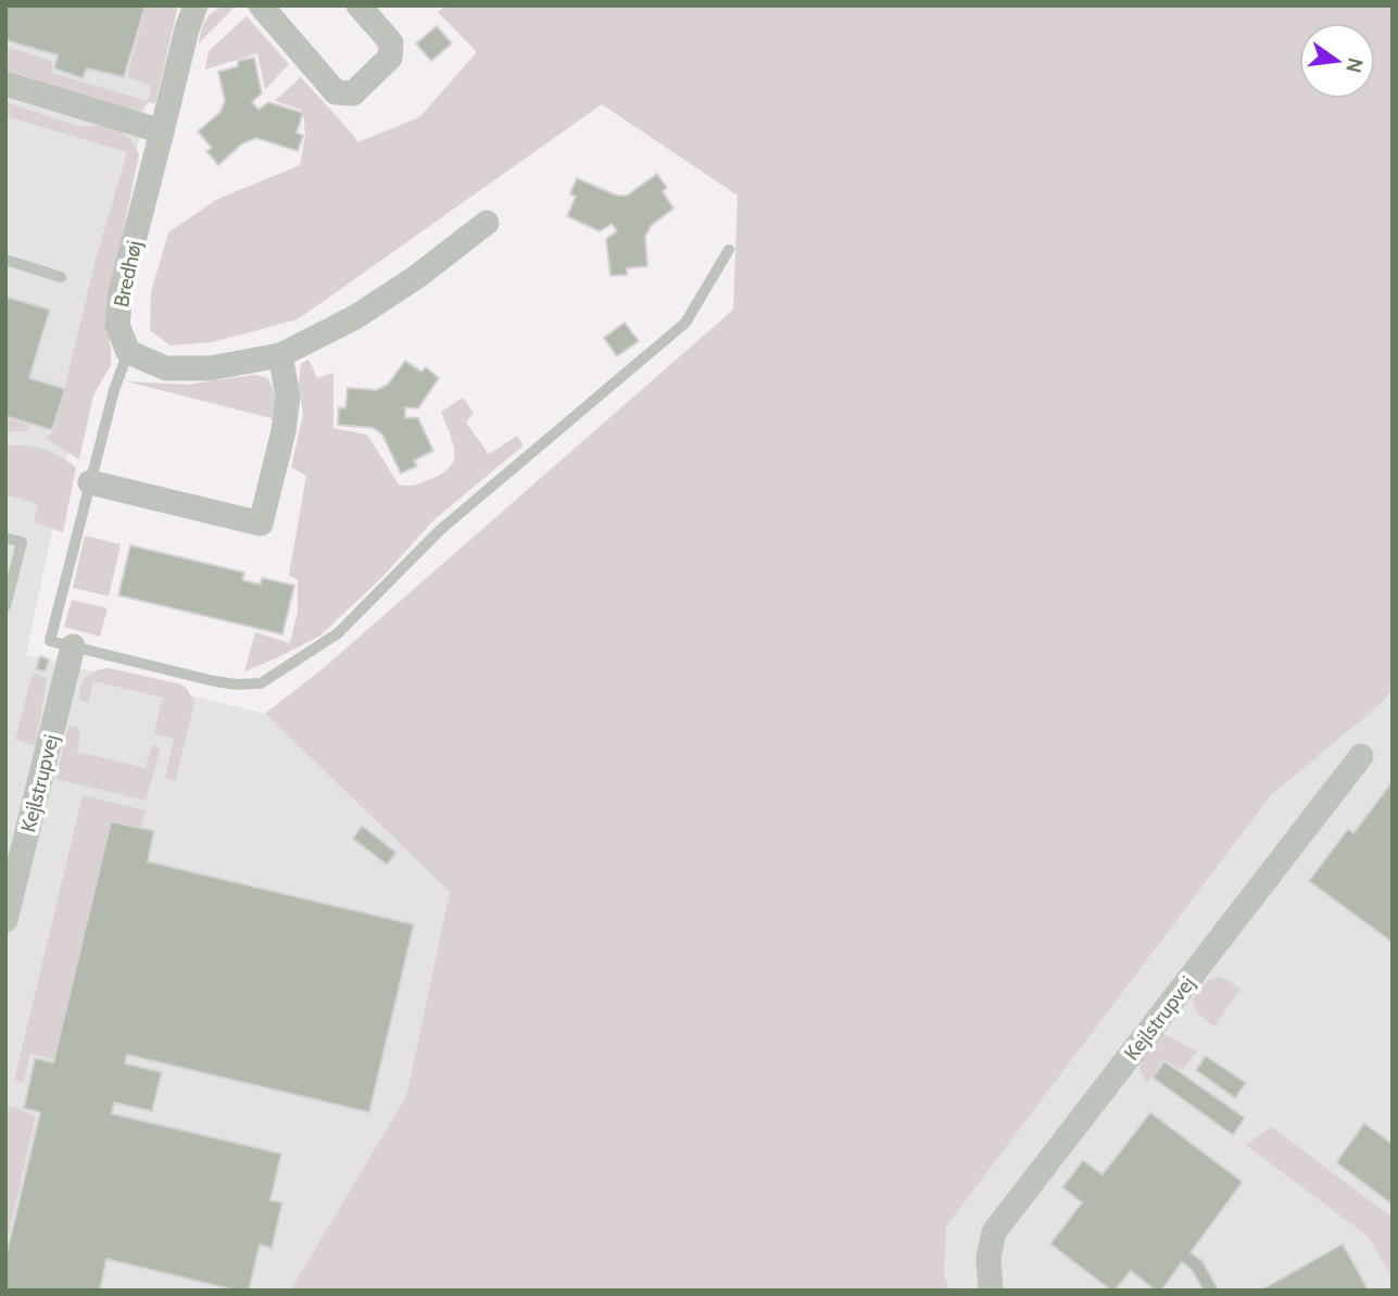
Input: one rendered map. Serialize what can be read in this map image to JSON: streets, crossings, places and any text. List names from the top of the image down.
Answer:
{
  "streets": {
    "street": ["Bredhøj", "Kejlstrupvej"]
  },
  "north": "right"
}
